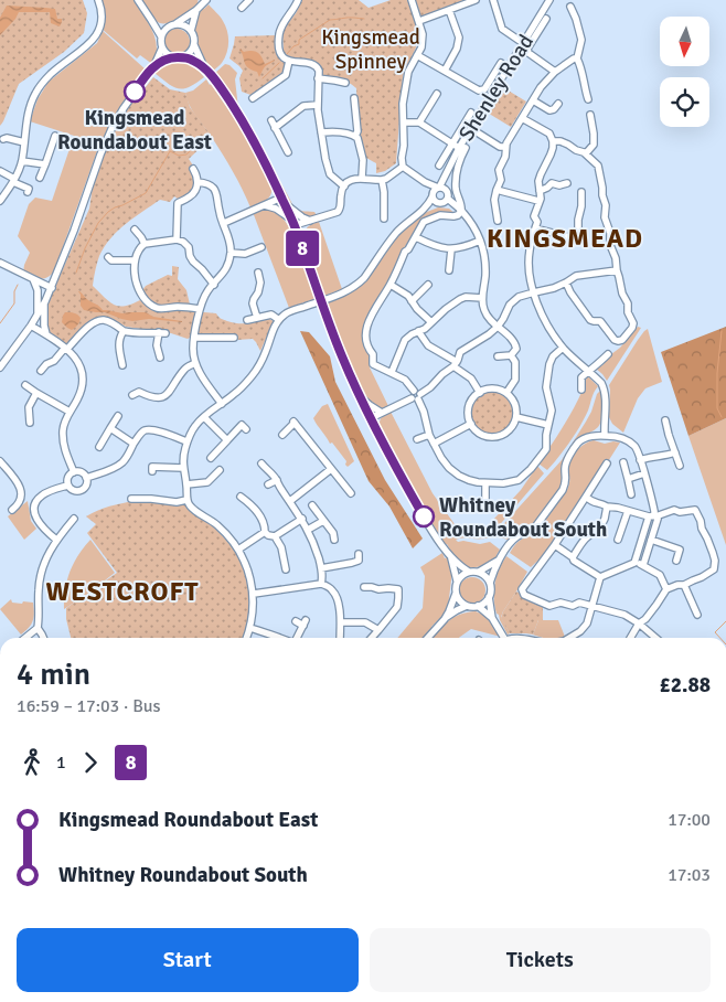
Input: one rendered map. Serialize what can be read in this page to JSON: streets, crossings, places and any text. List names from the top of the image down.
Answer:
{
  "streets": {
    "street": ["Shenley Road"]
  },
  "districts": ["KINGSMEAD", "WESTCROFT"],
  "parks": ["Kingsmead Spinney"],
  "places": ["Kingsmead Roundabout East", "Whitney Roundabout South"],
  "lines": ["bus line 8"],
  "north": "bottom",
  "page": {
    "on_map": "8",
    "heading": ["4 min", "16:59 – 17:03 · Bus", "£2.88"],
    "legs": ["1", "8"],
    "list": [
      {
        "name": "Kingsmead Roundabout East",
        "value": "17:00"
      },
      {
        "name": "Whitney Roundabout South",
        "value": "17:03"
      }
    ],
    "buttons": ["Start", "Tickets"]
  }
}
